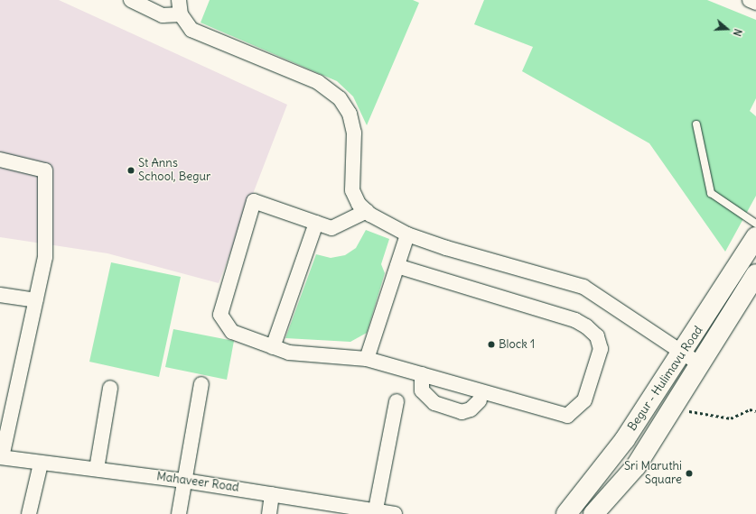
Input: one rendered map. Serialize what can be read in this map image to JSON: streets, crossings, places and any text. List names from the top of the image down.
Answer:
{
  "streets": {
    "main road": ["Begur - Hulimavu Road"],
    "street": ["Mahaveer Road"]
  },
  "places": ["St Anns School, Begur", "Block 1", "Sri Maruthi Square"],
  "north": "right"
}
